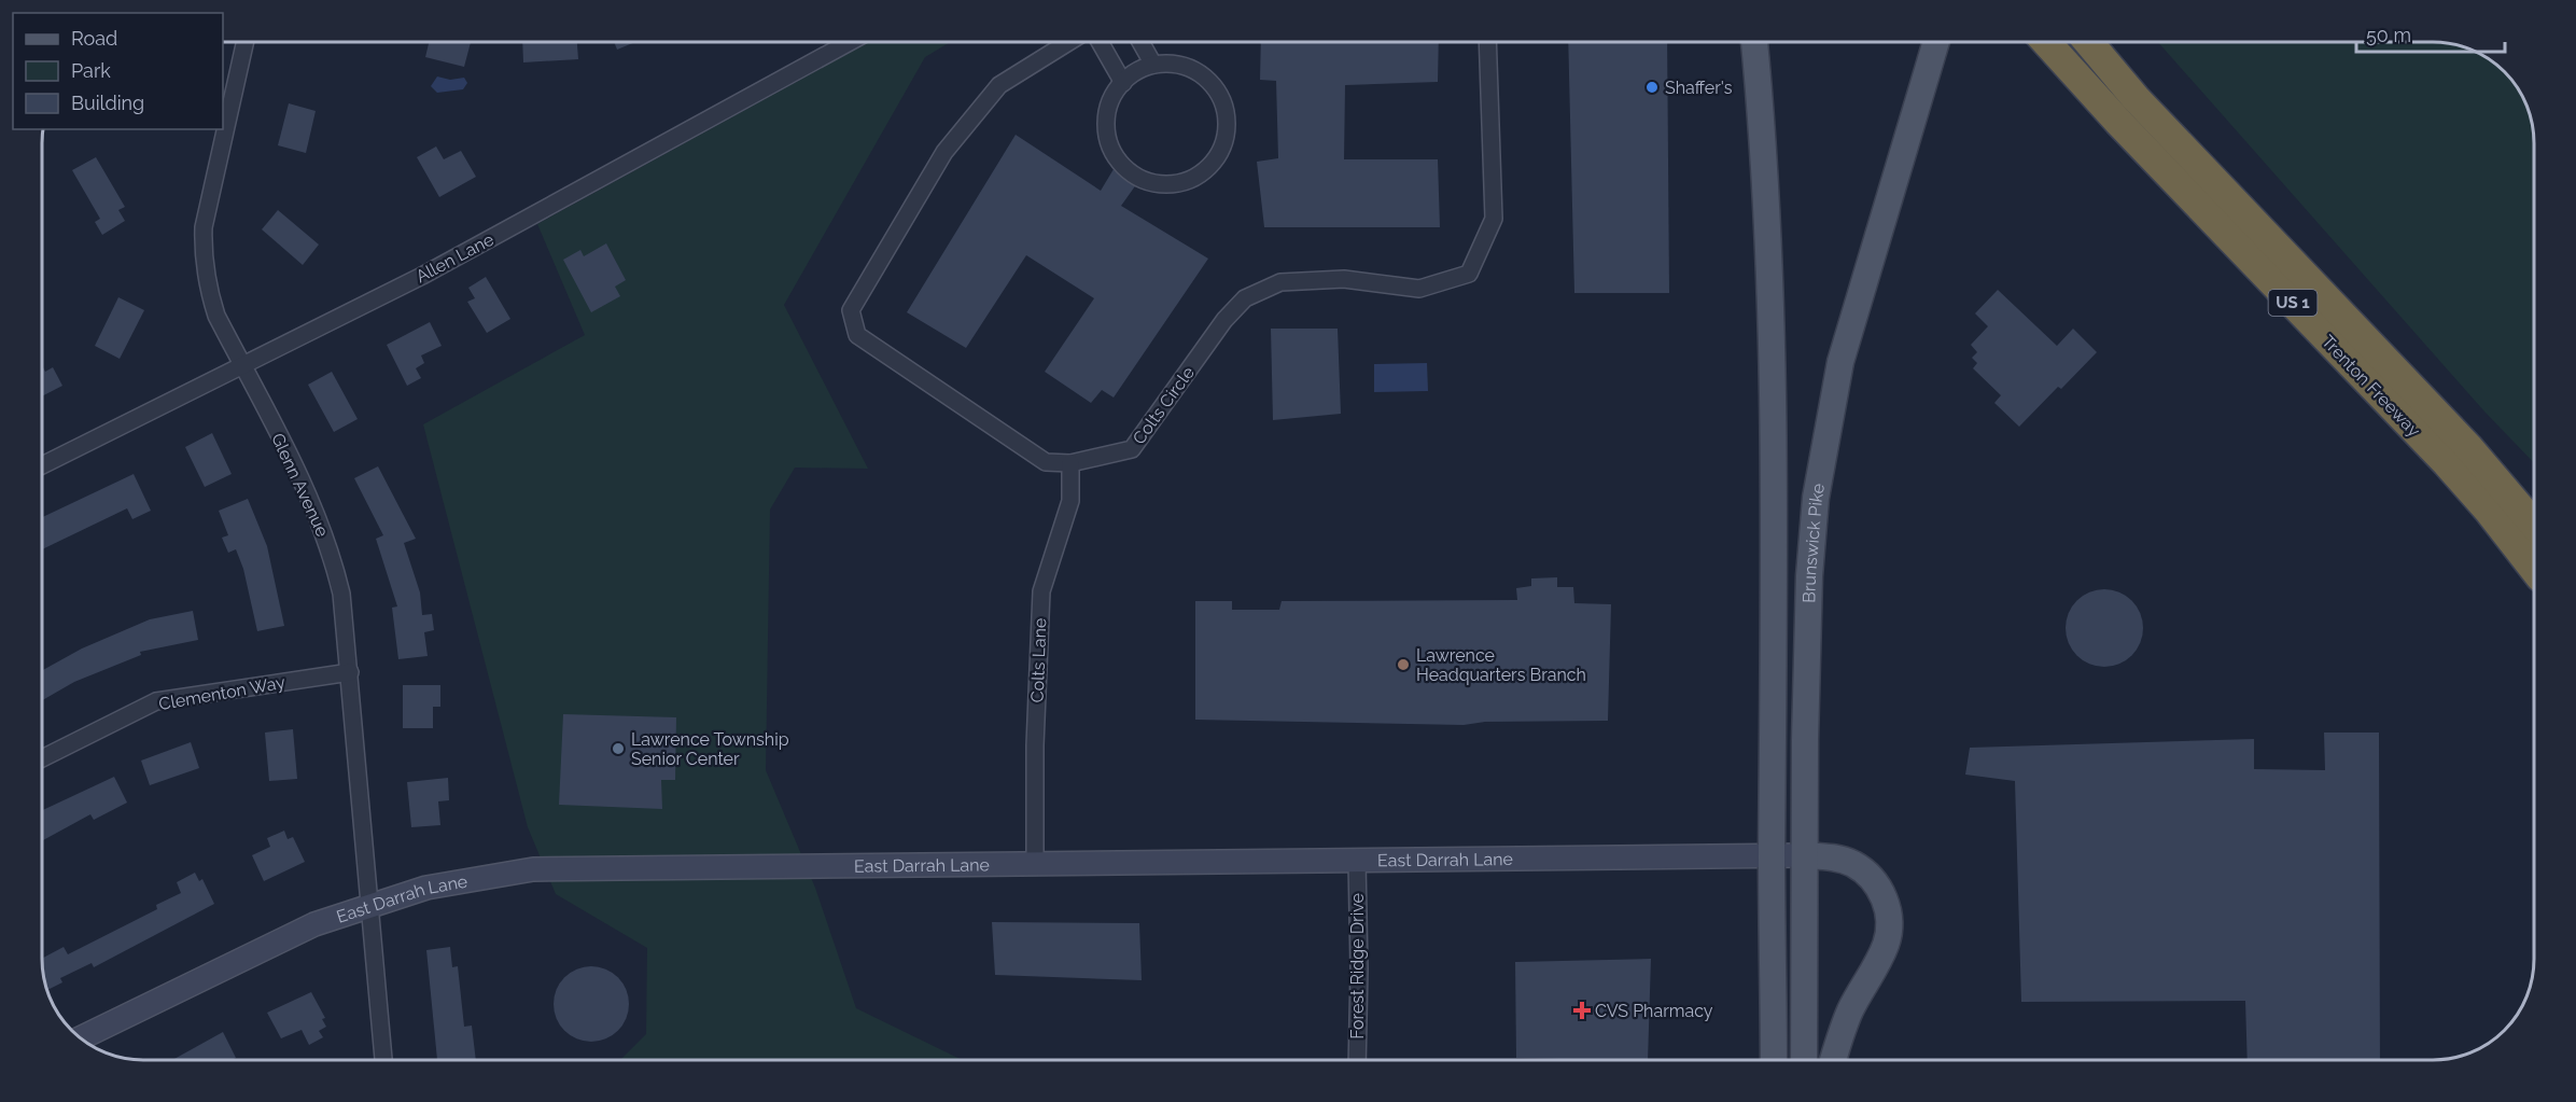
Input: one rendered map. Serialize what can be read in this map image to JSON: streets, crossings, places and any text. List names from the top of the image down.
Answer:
{
  "streets": {
    "highway": ["US 1", "Trenton Freeway"],
    "main road": ["Brunswick Pike"],
    "street": [
      "Allen Lane",
      "Colts Circle",
      "Glenn Avenue",
      "Colts Lane",
      "Clementon Way",
      "East Darrah Lane",
      "Forest Ridge Drive"
    ]
  },
  "crossings": [
    ["Allen Lane", "Glenn Avenue"],
    ["Colts Circle", "Colts Lane"],
    ["Glenn Avenue", "Clementon Way"],
    ["Glenn Avenue", "East Darrah Lane"],
    ["Brunswick Pike", "East Darrah Lane"],
    ["Colts Lane", "East Darrah Lane"],
    ["East Darrah Lane", "Forest Ridge Drive"]
  ],
  "places": {
    "other": ["Shaffer's", "Lawrence Headquarters Branch", "Lawrence Township Senior Center"],
    "health": ["CVS Pharmacy"]
  },
  "legend": ["Road", "Park", "Building"],
  "scale_bar": "50 m"
}
